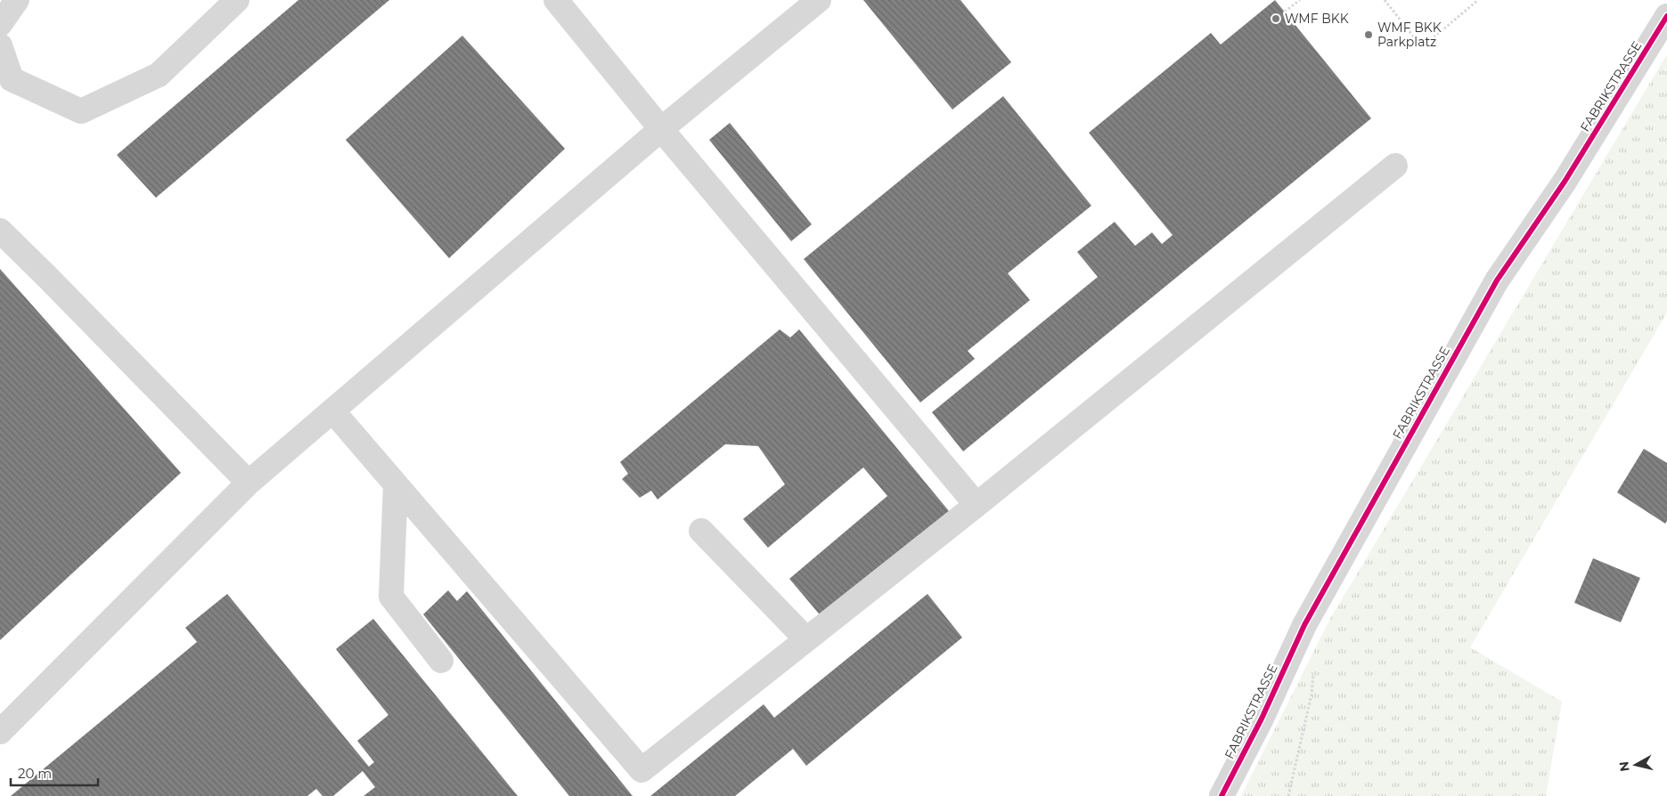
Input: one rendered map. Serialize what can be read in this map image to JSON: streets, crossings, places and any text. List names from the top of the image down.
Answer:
{
  "streets": {
    "street": ["FABRIKSTRASSE"]
  },
  "places": ["WMF BKK", "WMF BKK Parkplatz"],
  "scale_bar": "20 m",
  "north": "left"
}
